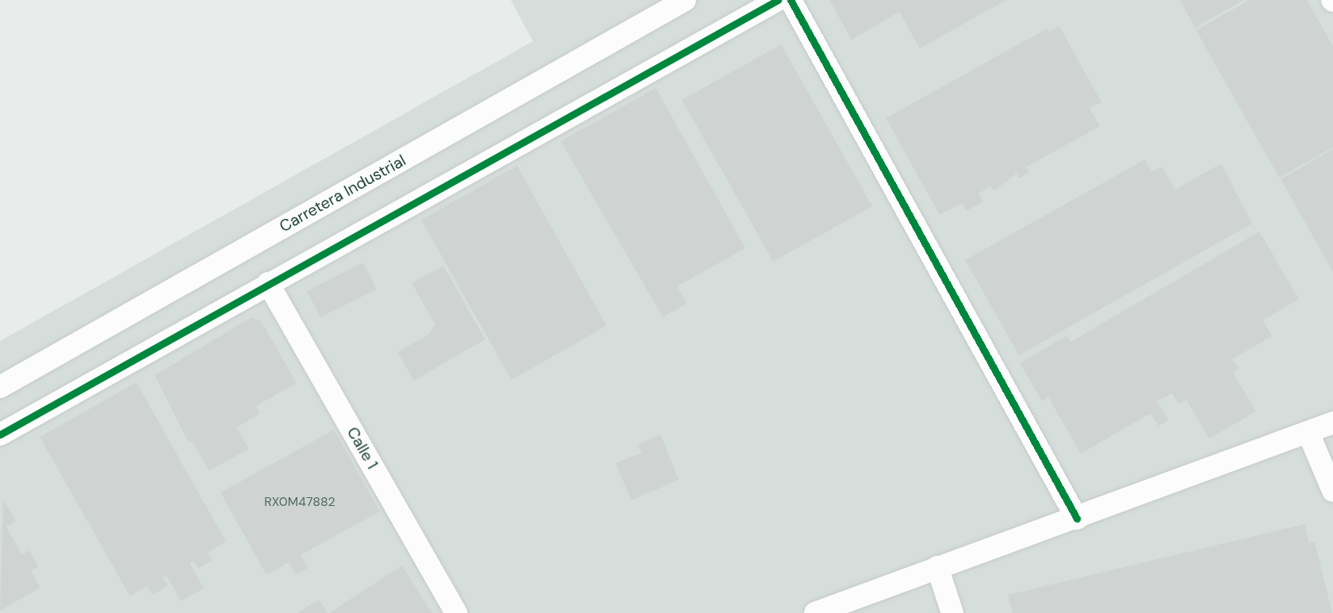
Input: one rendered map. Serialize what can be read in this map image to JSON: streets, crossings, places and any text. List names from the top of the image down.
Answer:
{
  "streets": {
    "street": ["Carretera Industrial", "Calle 1"]
  },
  "house_numbers": ["RX0M47882"]
}
